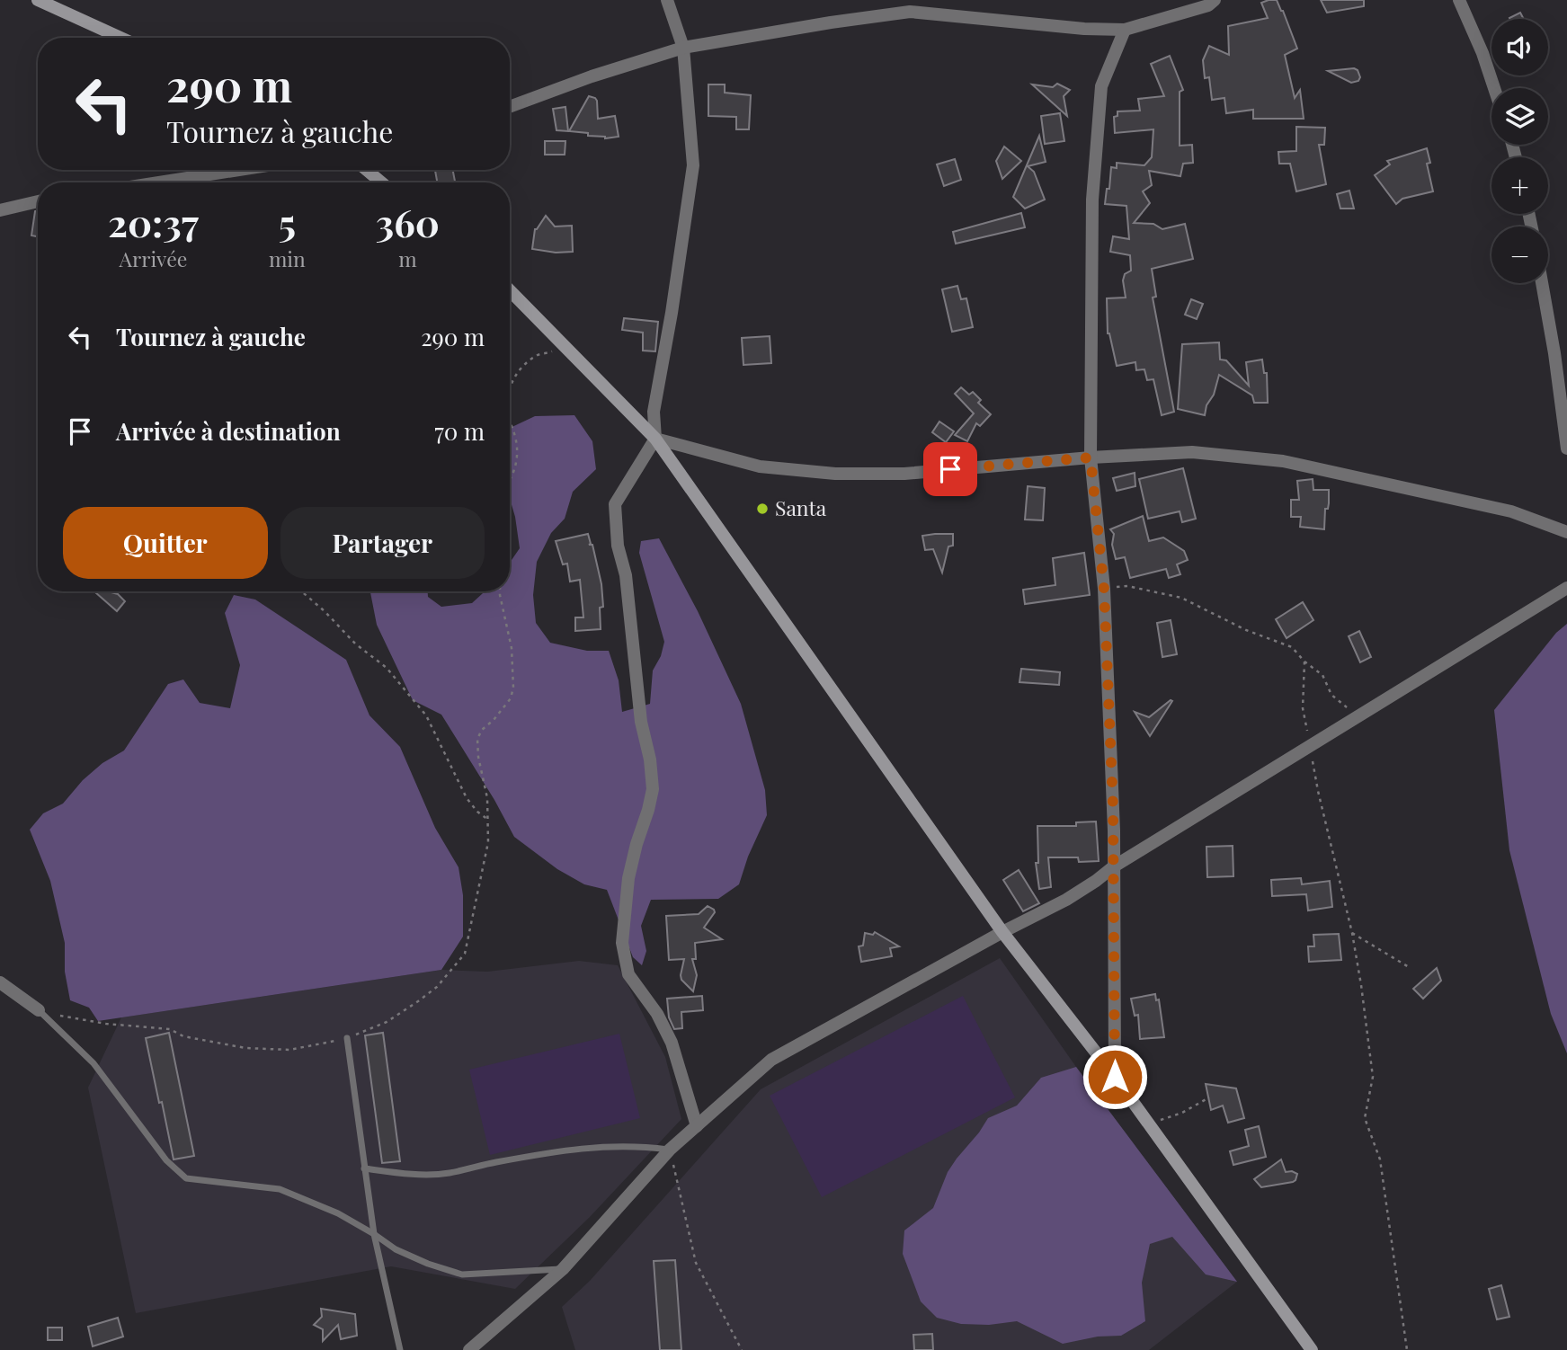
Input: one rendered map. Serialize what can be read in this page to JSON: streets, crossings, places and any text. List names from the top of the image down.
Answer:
{
  "places": ["Santa"],
  "page": {
    "map_buttons": ["+", "−"],
    "turn": ["290 m", "Tournez à gauche"],
    "eta": [
      "20:37",
      "Arrivée",
      "5",
      "min",
      "360",
      "m"
    ],
    "list": [
      {
        "name": "Tournez à gauche",
        "value": "290 m"
      },
      {
        "name": "Arrivée à destination",
        "value": "70 m"
      }
    ],
    "buttons": ["Quitter", "Partager"]
  }
}
